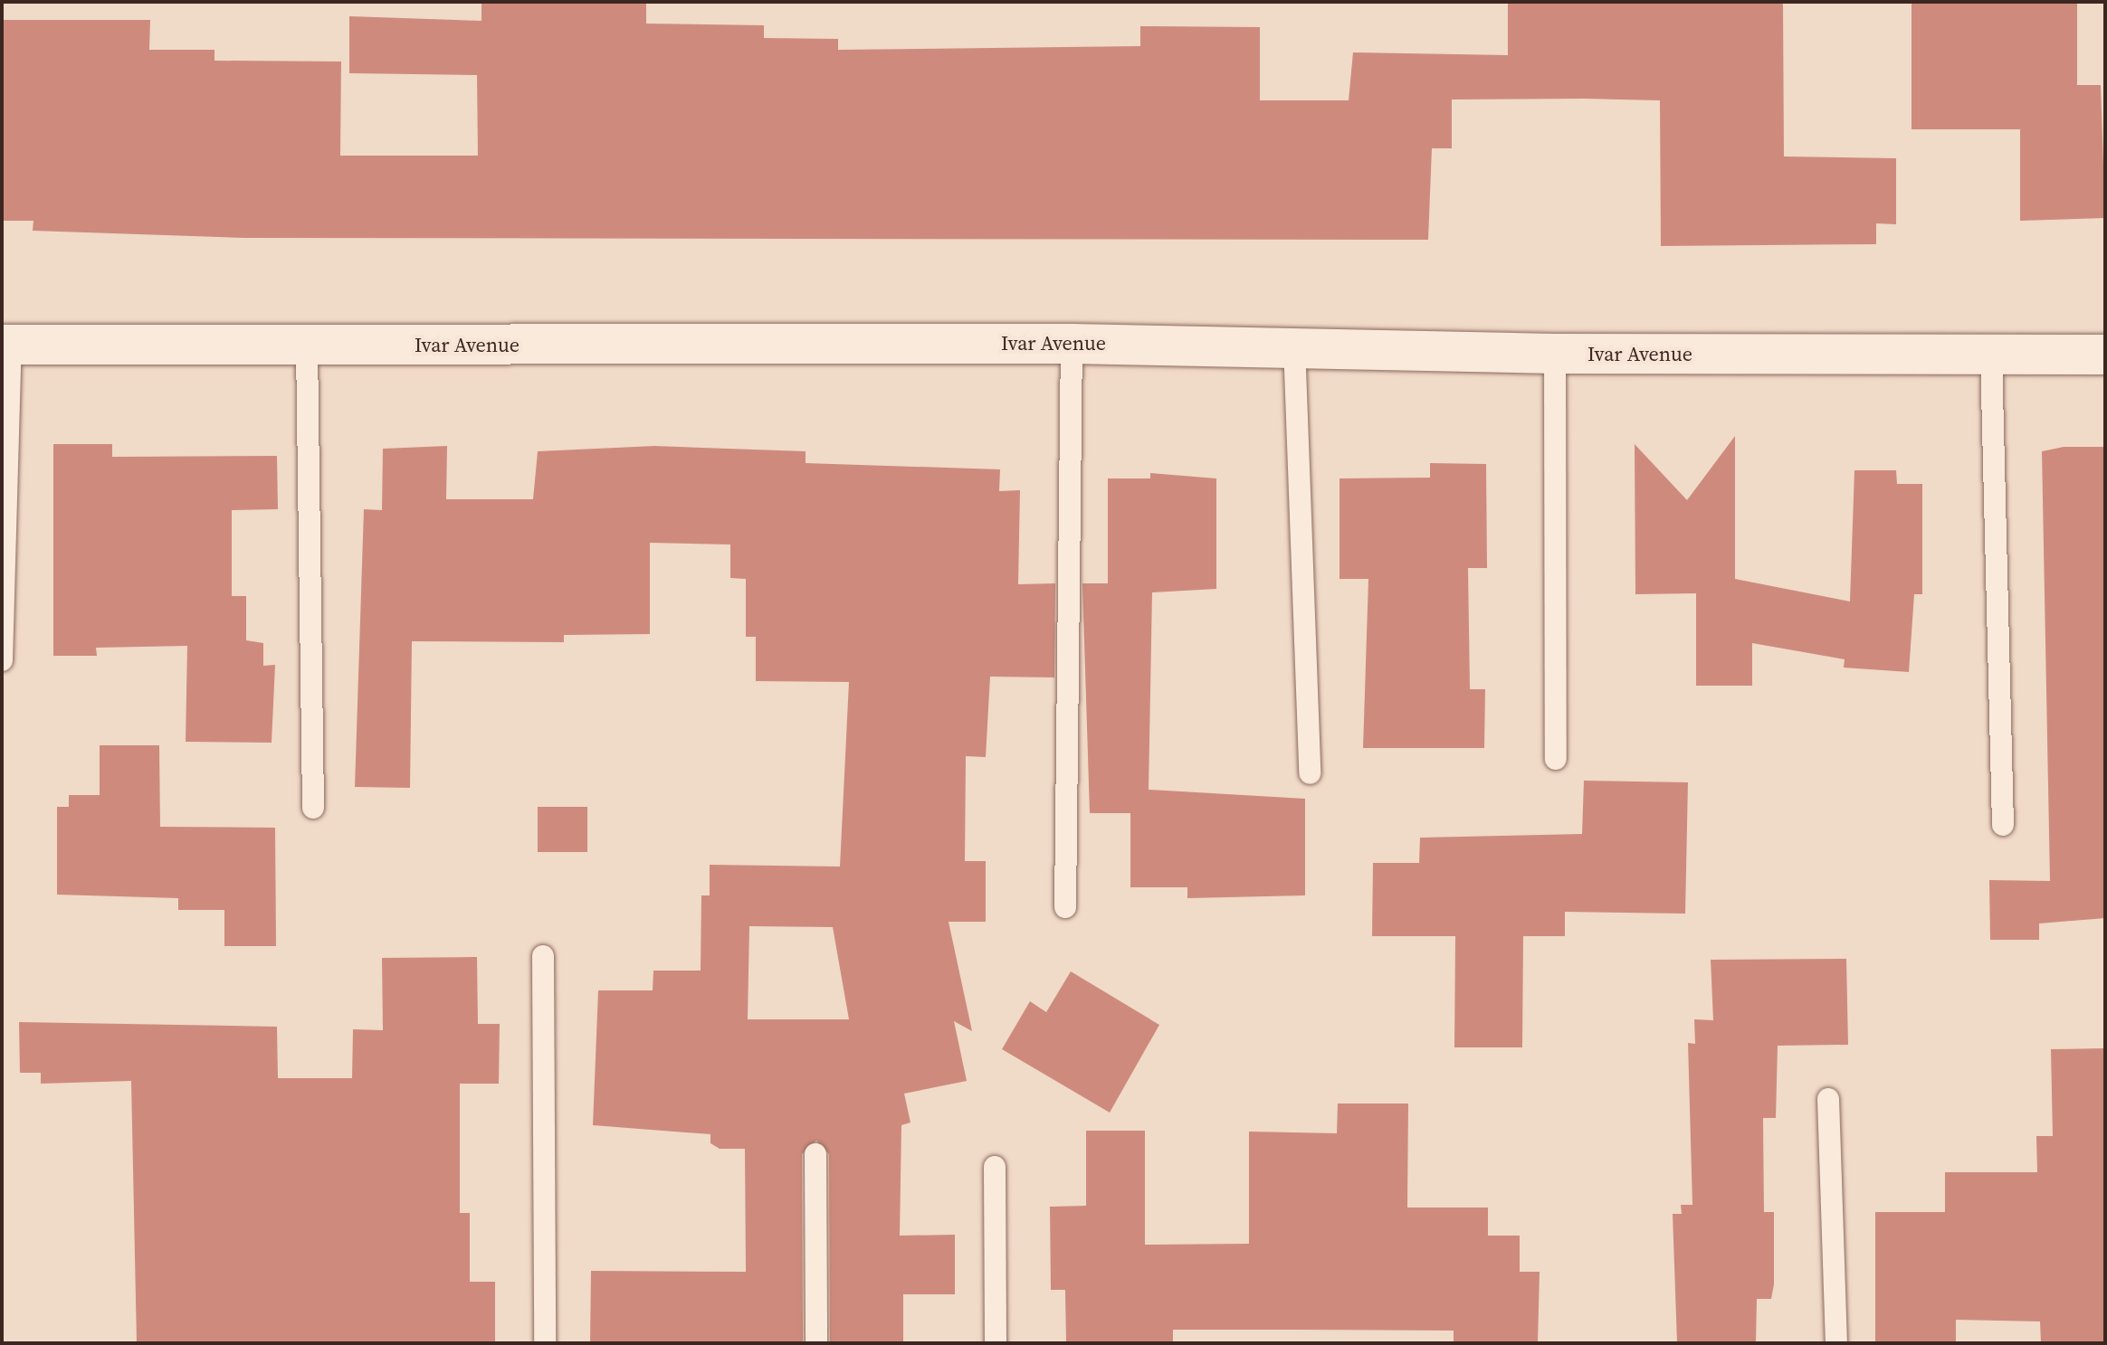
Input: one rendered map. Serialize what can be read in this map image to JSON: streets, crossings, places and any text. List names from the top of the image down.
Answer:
{
  "streets": {
    "street": ["Ivar Avenue"]
  }
}
